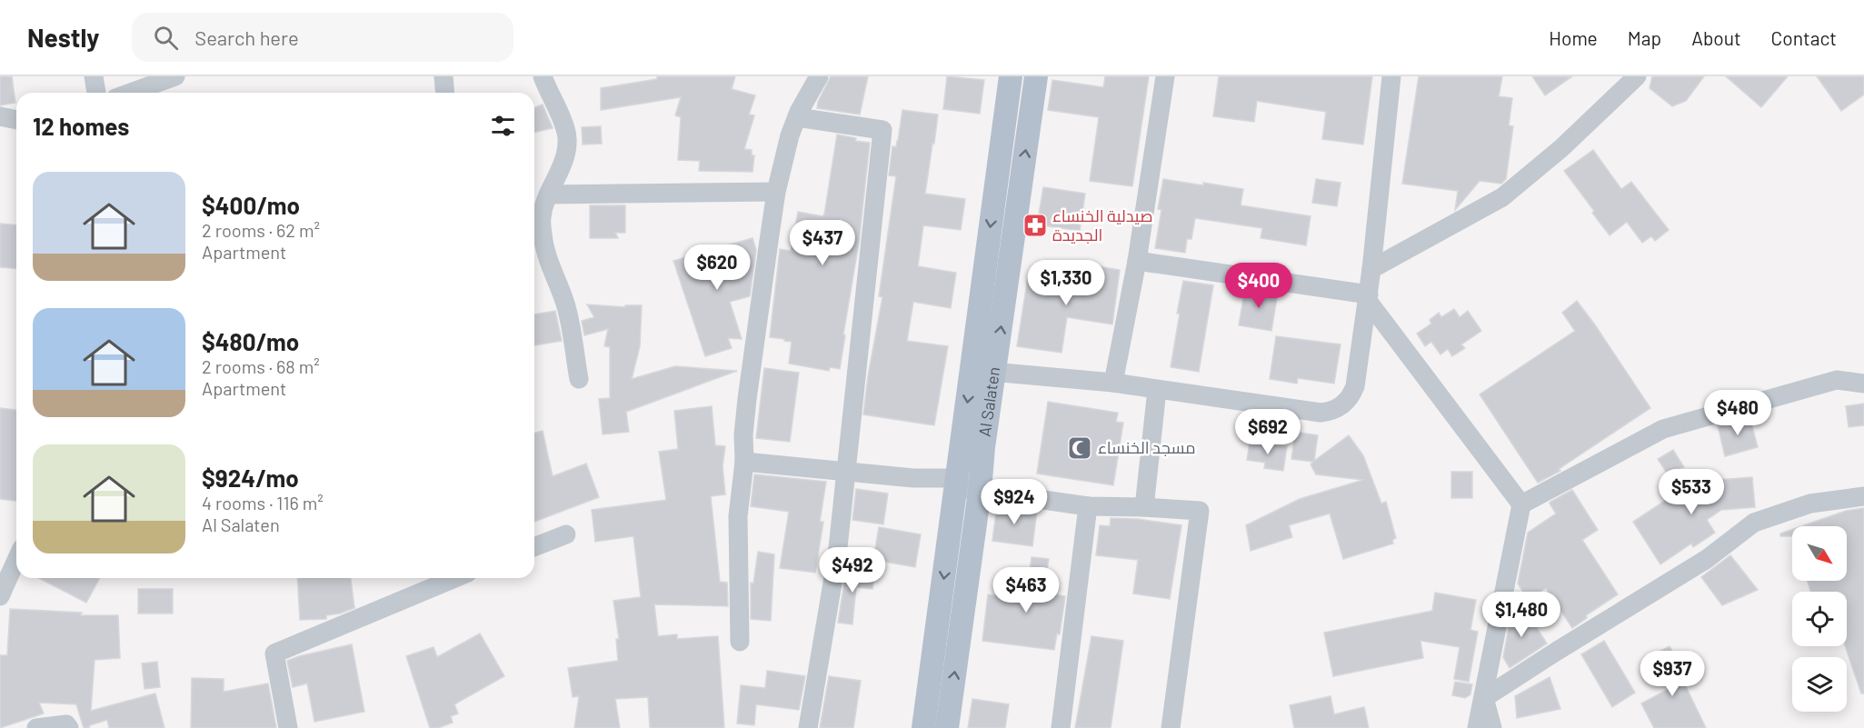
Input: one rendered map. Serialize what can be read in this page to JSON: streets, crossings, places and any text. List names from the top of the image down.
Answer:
{
  "streets": {
    "main road": ["Al Salaten"]
  },
  "places": {
    "pharmacy": ["صيدلية الخنساء الجديدة"],
    "mosque": ["مسجد الخنساء"]
  },
  "north": "bottom right",
  "page": {
    "header": "Nestly",
    "search": "Search here",
    "nav": [
      "Home",
      "Map",
      "About",
      "Contact"
    ],
    "heading": "12 homes",
    "list": [
      {
        "name": "$400/mo",
        "note": "2 rooms · 62 m² · Apartment"
      },
      {
        "name": "$480/mo",
        "note": "2 rooms · 68 m² · Apartment"
      },
      {
        "name": "$924/mo",
        "note": "4 rooms · 116 m² · Al Salaten"
      }
    ],
    "price": [
      "$437",
      "$620",
      "$1,330",
      "$400",
      "$480",
      "$692",
      "$533",
      "$924",
      "$492",
      "$463",
      "$1,480",
      "$937"
    ]
  }
}
